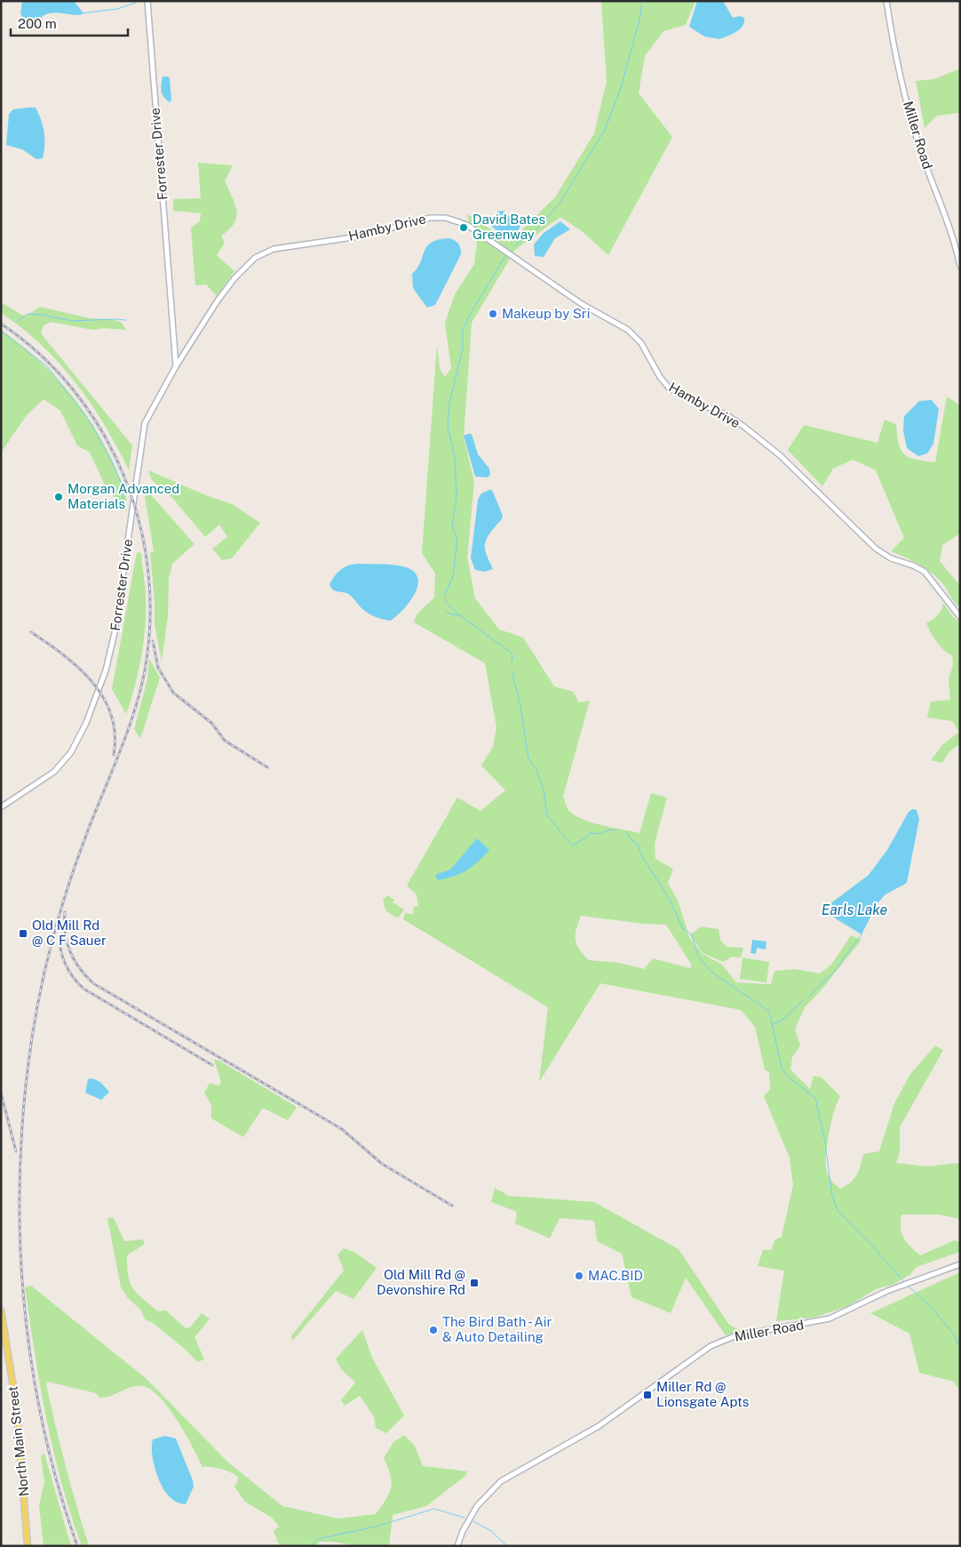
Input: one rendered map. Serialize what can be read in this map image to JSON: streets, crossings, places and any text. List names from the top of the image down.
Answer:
{
  "streets": {
    "main road": ["North Main Street"],
    "street": ["Miller Road", "Forrester Drive", "Hamby Drive"]
  },
  "crossings": [
    ["Forrester Drive", "Hamby Drive"]
  ],
  "water": ["Earls Lake"],
  "places": {
    "other": [
      "David Bates Greenway",
      "Makeup by Sri",
      "Morgan Advanced Materials",
      "MAC.BID",
      "The Bird Bath - Air & Auto Detailing"
    ],
    "transit": ["Old Mill Rd @ C F Sauer", "Old Mill Rd @ Devonshire Rd", "Miller Rd @ Lionsgate Apts"]
  },
  "scale_bar": "200 m"
}
